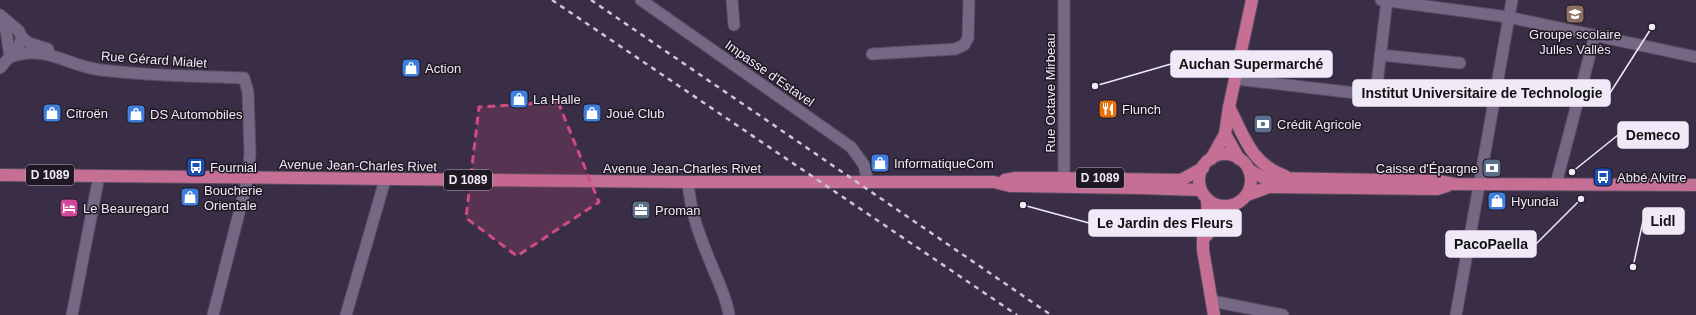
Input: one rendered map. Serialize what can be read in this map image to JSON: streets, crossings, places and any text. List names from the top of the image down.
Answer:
{
  "streets": {
    "main road": ["Avenue Jean-Charles Rivet", "D 1089"],
    "street": ["Rue Gérard Mialet", "Impasse d'Estavel", "Rue Octave Mirbeau"]
  },
  "crossings": [
    ["Rue Gérard Mialet", "Avenue Jean-Charles Rivet"],
    ["Impasse d'Estavel", "Avenue Jean-Charles Rivet"],
    ["Impasse d'Estavel", "D 1089"],
    ["Rue Octave Mirbeau", "D 1089"],
    ["Avenue Jean-Charles Rivet", "D 1089"]
  ],
  "places": {
    "school or university": ["Groupe scolaire Julles Vallès"],
    "other": [
      "Institut Universitaire de Technologie",
      "Auchan Supermarché",
      "Demeco",
      "PacoPaella",
      "Le Jardin des Fleurs",
      "Lidl"
    ],
    "shop": [
      "Action",
      "La Halle",
      "Citroën",
      "Joué Club",
      "DS Automobiles",
      "InformatiqueCom",
      "Boucherie Orientale",
      "Hyundai"
    ],
    "restaurant": ["Flunch"],
    "bank": ["Crédit Agricole", "Caisse d'Épargne"],
    "bus stop": ["Fournial", "Abbé Alvitre"],
    "hotel": ["Le Beauregard"],
    "office": ["Proman"]
  }
}
